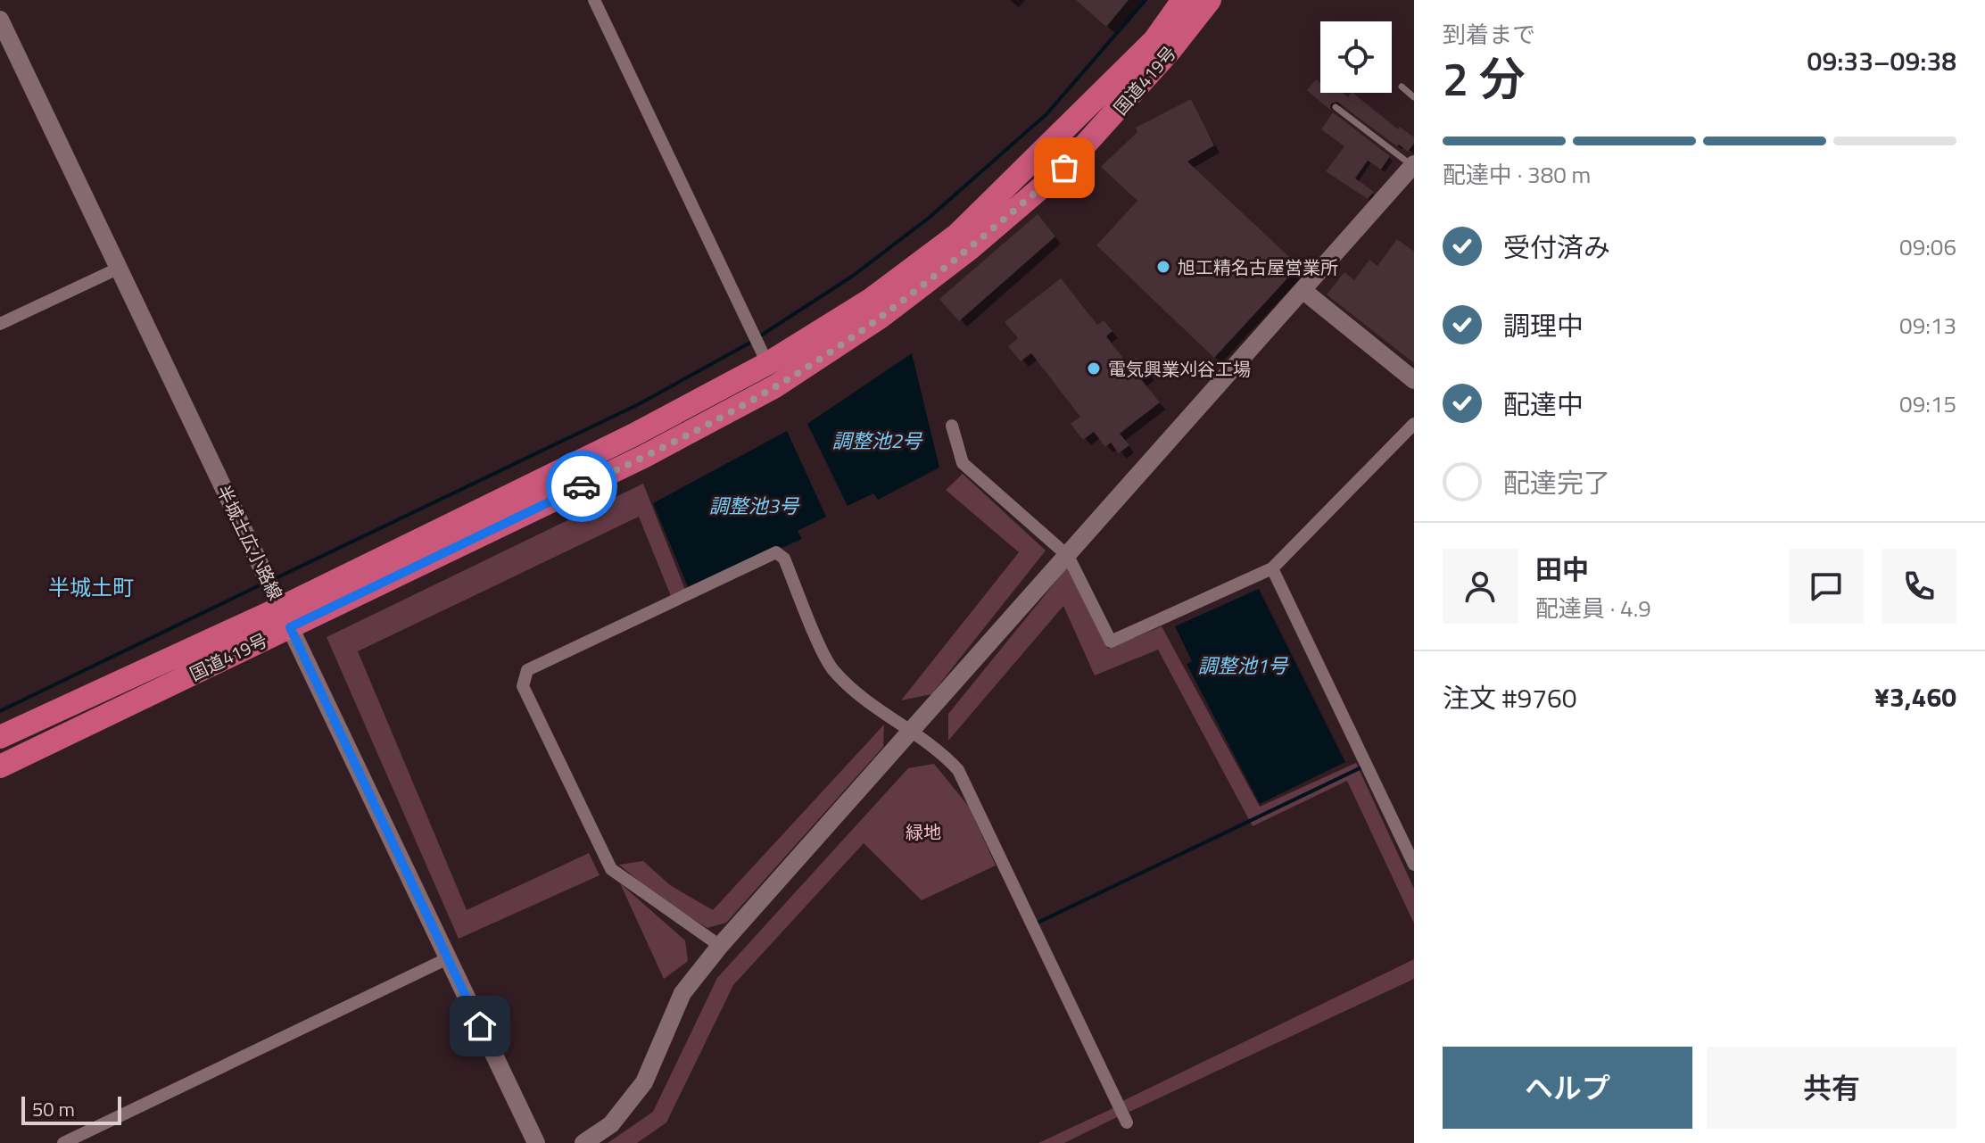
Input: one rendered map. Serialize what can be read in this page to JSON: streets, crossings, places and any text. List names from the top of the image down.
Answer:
{
  "streets": {
    "highway": ["国道419号"],
    "street": ["半城土広小路線"]
  },
  "crossings": [
    ["国道419号", "半城土広小路線"]
  ],
  "districts": ["半城土町"],
  "water": ["調整池2号", "調整池3号", "調整池1号"],
  "parks": ["緑地"],
  "places": ["旭工精名古屋営業所", "電気興業刈谷工場"],
  "scale_bar": "50 m",
  "page": {
    "heading": ["2 分", "到着まで", "09:33–09:38"],
    "panel": [
      "田中",
      "配達員 · 4.9",
      "注文 #9760",
      "¥3,460"
    ],
    "bar": "配達中 · 380 m",
    "list": [
      ["受付済み", "09:06"],
      ["調理中", "09:13"],
      ["配達中", "09:15"],
      "配達完了"
    ],
    "buttons": ["ヘルプ", "共有"],
    "scale": "50 m"
  }
}
